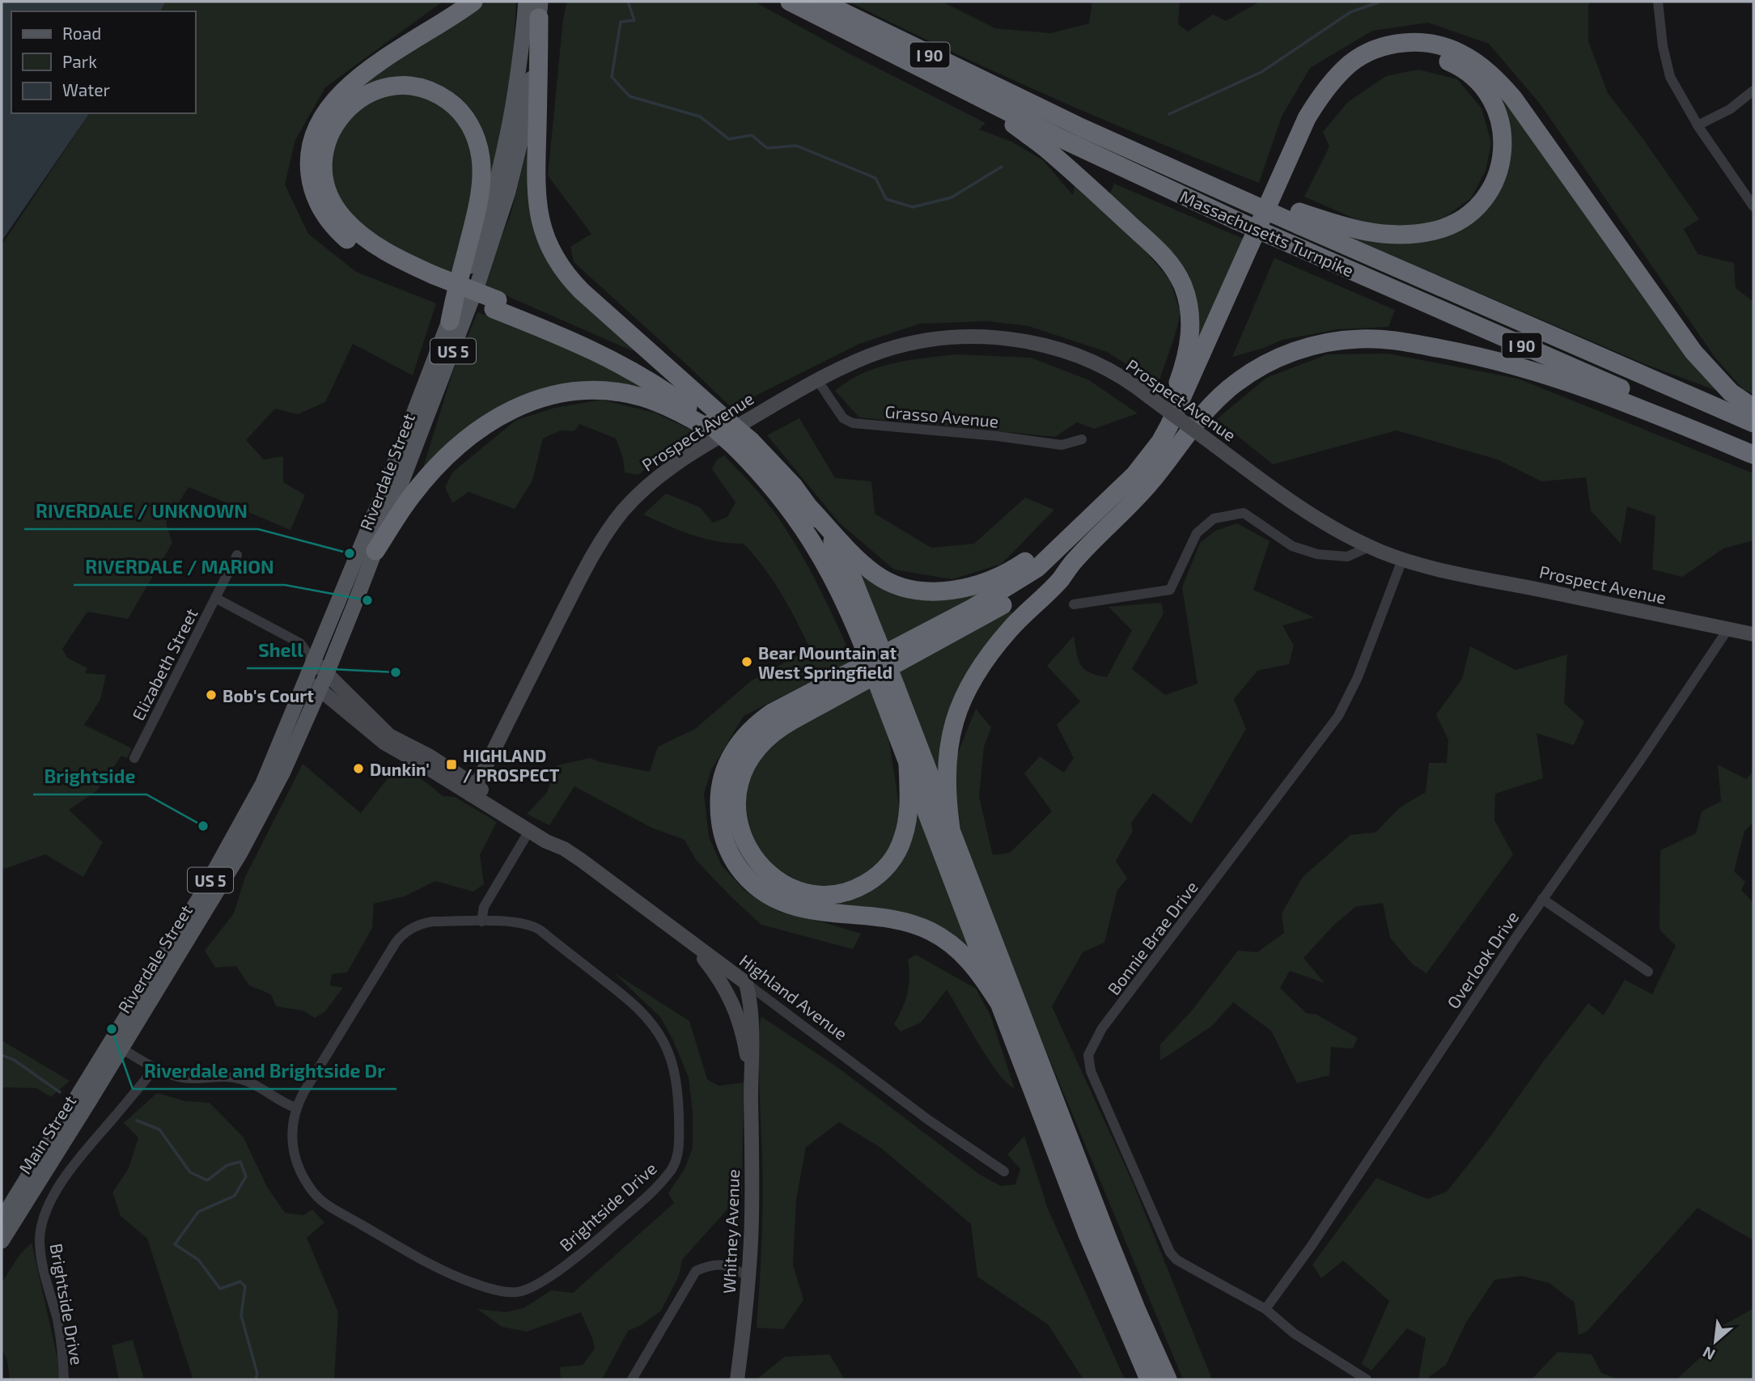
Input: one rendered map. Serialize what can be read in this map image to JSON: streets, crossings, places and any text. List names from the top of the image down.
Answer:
{
  "streets": {
    "highway": ["I 90", "Massachusetts Turnpike"],
    "main road": ["US 5", "Riverdale Street", "Main Street"],
    "street": [
      "Prospect Avenue",
      "Grasso Avenue",
      "Elizabeth Street",
      "Bonnie Brae Drive",
      "Overlook Drive",
      "Highland Avenue",
      "Brightside Drive",
      "Whitney Avenue"
    ]
  },
  "crossings": [
    ["Prospect Avenue", "Grasso Avenue"],
    ["Prospect Avenue", "Bonnie Brae Drive"],
    ["Prospect Avenue", "Overlook Drive"],
    ["Prospect Avenue", "Highland Avenue"],
    ["Riverdale Street", "Highland Avenue"],
    ["Riverdale Street", "Main Street"],
    ["Bonnie Brae Drive", "Overlook Drive"],
    ["Highland Avenue", "Whitney Avenue"]
  ],
  "places": {
    "other": [
      "RIVERDALE / UNKNOWN",
      "RIVERDALE / MARION",
      "Bear Mountain at West Springfield",
      "Shell",
      "Bob's Court",
      "Dunkin'",
      "Brightside",
      "Riverdale and Brightside Dr"
    ],
    "transit": ["HIGHLAND / PROSPECT"]
  },
  "legend": ["Road", "Park", "Water"],
  "north": "bottom left"
}
